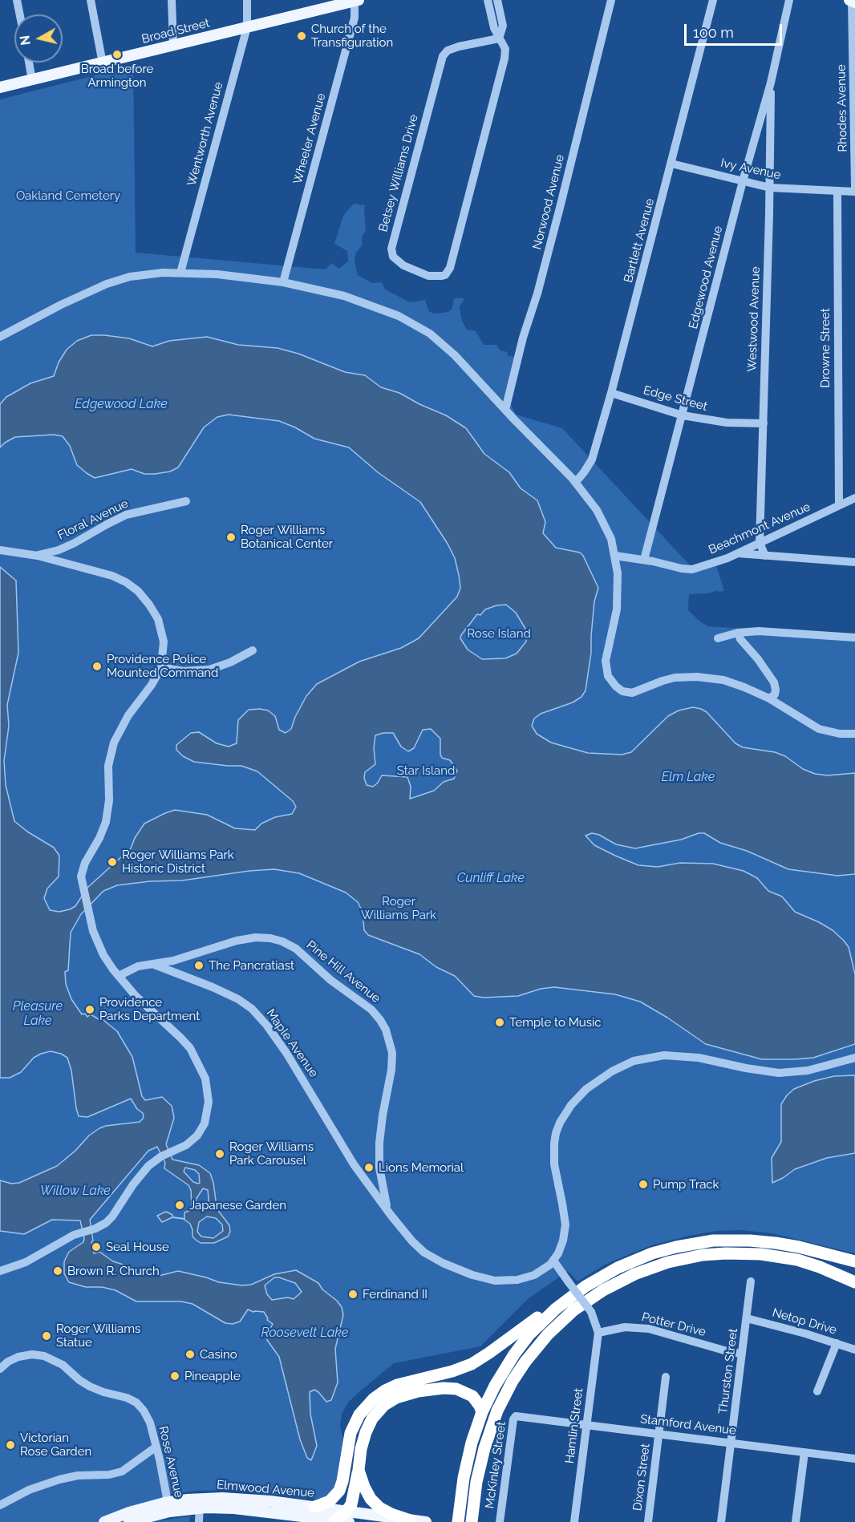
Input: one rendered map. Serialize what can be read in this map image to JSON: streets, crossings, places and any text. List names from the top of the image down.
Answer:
{
  "streets": {
    "main road": ["Broad Street", "Elmwood Avenue"],
    "street": [
      "Rhodes Avenue",
      "Wentworth Avenue",
      "Wheeler Avenue",
      "Ivy Avenue",
      "Betsey Williams Drive",
      "Norwood Avenue",
      "Bartlett Avenue",
      "Edgewood Avenue",
      "Westwood Avenue",
      "Drowne Street",
      "Edge Street",
      "Floral Avenue",
      "Beachmont Avenue",
      "Pine Hill Avenue",
      "Maple Avenue",
      "Netop Drive",
      "Potter Drive",
      "Thurston Street",
      "Stamford Avenue",
      "Hamlin Street",
      "Rose Avenue",
      "McKinley Street",
      "Dixon Street"
    ]
  },
  "crossings": [
    ["Broad Street", "Wentworth Avenue"],
    ["Broad Street", "Wheeler Avenue"],
    ["Ivy Avenue", "Bartlett Avenue"],
    ["Ivy Avenue", "Edgewood Avenue"],
    ["Ivy Avenue", "Westwood Avenue"],
    ["Ivy Avenue", "Drowne Street"],
    ["Bartlett Avenue", "Edge Street"],
    ["Edgewood Avenue", "Westwood Avenue"],
    ["Edgewood Avenue", "Edge Street"],
    ["Edgewood Avenue", "Beachmont Avenue"],
    ["Westwood Avenue", "Edge Street"],
    ["Westwood Avenue", "Beachmont Avenue"],
    ["Drowne Street", "Beachmont Avenue"],
    ["Pine Hill Avenue", "Maple Avenue"],
    ["Netop Drive", "Thurston Street"],
    ["Potter Drive", "Thurston Street"],
    ["Potter Drive", "Hamlin Street"],
    ["Thurston Street", "Stamford Avenue"],
    ["Stamford Avenue", "Hamlin Street"],
    ["Stamford Avenue", "McKinley Street"],
    ["Stamford Avenue", "Dixon Street"],
    ["Rose Avenue", "Elmwood Avenue"]
  ],
  "water": [
    "Edgewood Lake",
    "Elm Lake",
    "Cunliff Lake",
    "Pleasure Lake",
    "Willow Lake",
    "Roosevelt Lake"
  ],
  "parks": [
    "Oakland Cemetery",
    "Rose Island",
    "Star Island",
    "Roger Williams Park"
  ],
  "places": [
    "Church of the Transfiguration",
    "Broad before Armington",
    "Roger Williams Botanical Center",
    "Providence Police Mounted Command",
    "Roger Williams Park Historic District",
    "The Pancratiast",
    "Providence Parks Department",
    "Temple to Music",
    "Roger Williams Park Carousel",
    "Lions Memorial",
    "Pump Track",
    "Japanese Garden",
    "Seal House",
    "Brown R. Church",
    "Ferdinand II",
    "Roger Williams Statue",
    "Casino",
    "Pineapple",
    "Victorian Rose Garden"
  ],
  "scale_bar": "100 m",
  "north": "left"
}
